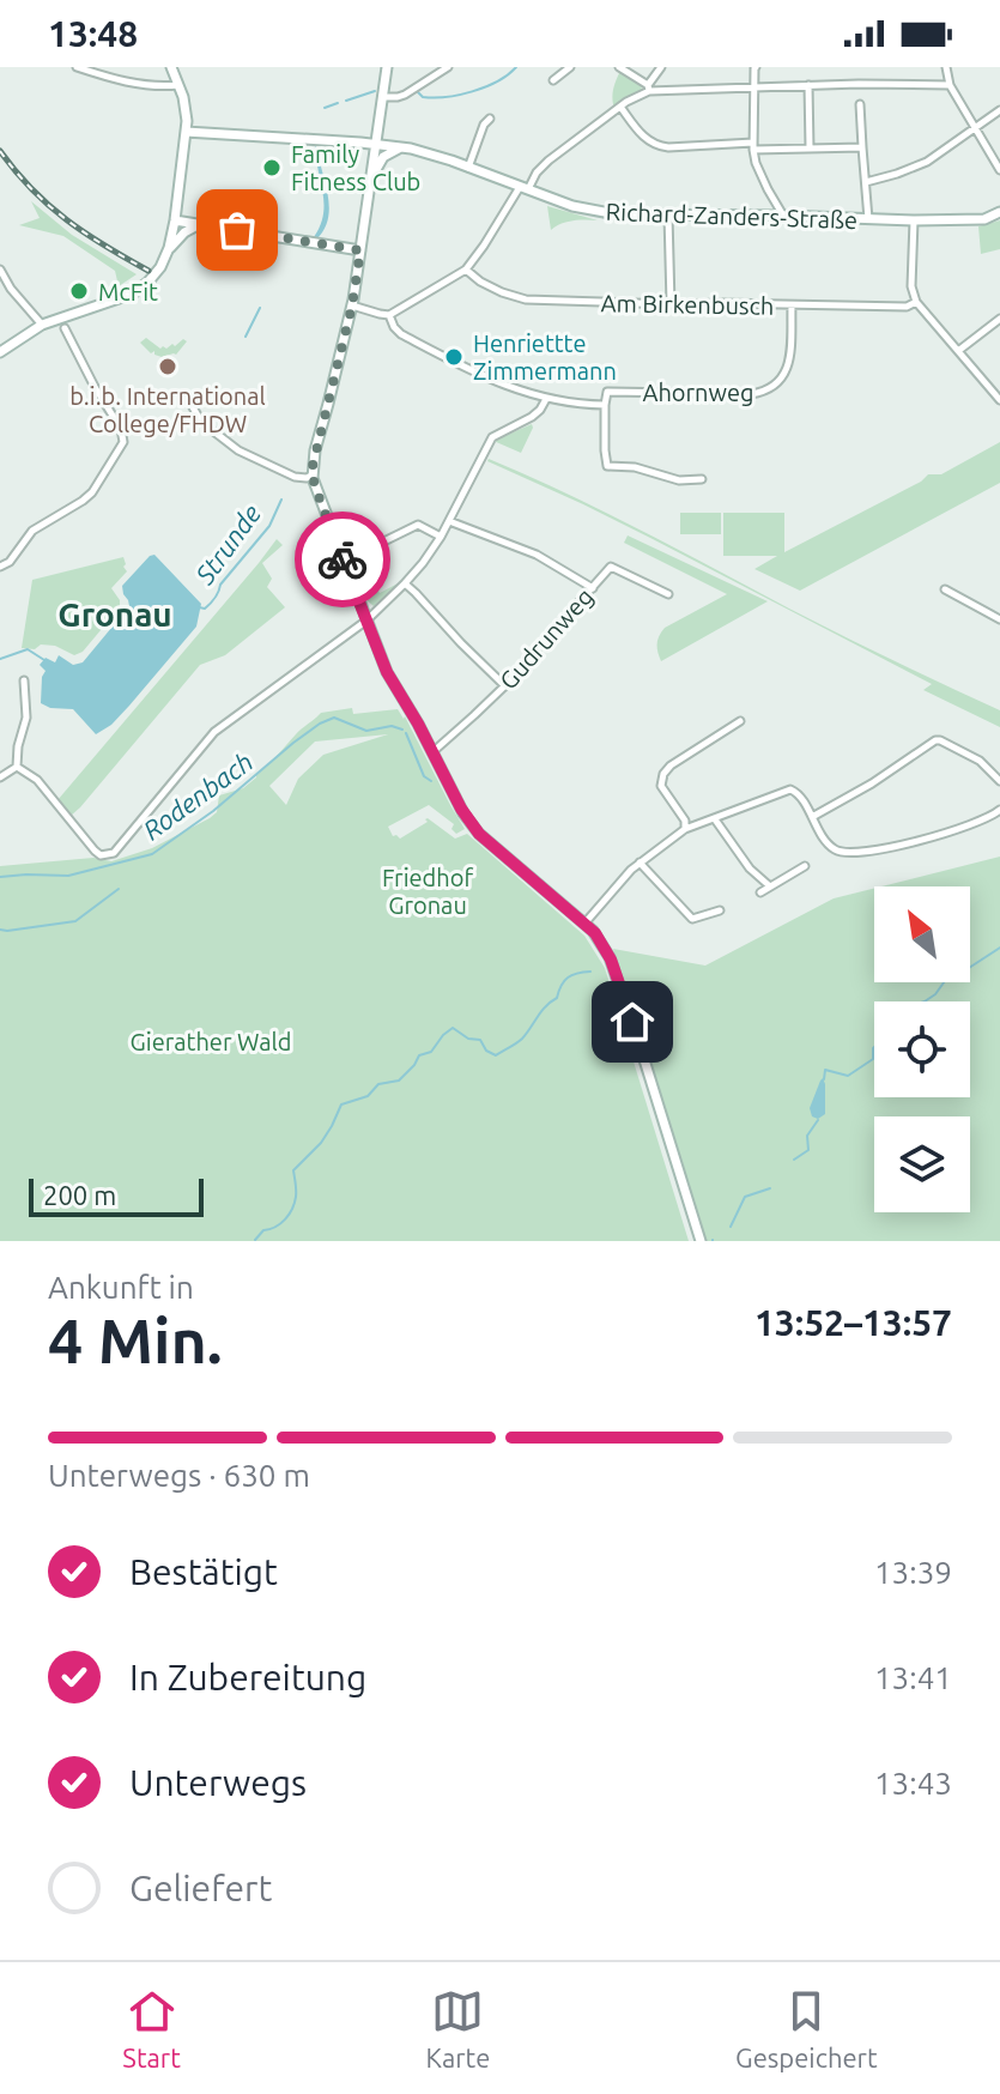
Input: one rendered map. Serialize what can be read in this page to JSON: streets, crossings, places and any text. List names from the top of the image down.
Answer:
{
  "streets": {
    "main road": ["Richard-Zanders-Straße"],
    "street": ["Am Birkenbusch", "Ahornweg", "Gudrunweg"]
  },
  "crossings": [
    ["Am Birkenbusch", "Ahornweg"]
  ],
  "districts": ["Gronau"],
  "water": ["Strunde", "Rodenbach"],
  "parks": ["Friedhof Gronau", "Gierather Wald"],
  "places": [
    "Family Fitness Club",
    "McFit",
    "Henriettte Zimmermann",
    "b.i.b. International College/FHDW"
  ],
  "scale_bar": "200 m",
  "north": "top left",
  "page": {
    "status": "13:48",
    "scale": "200 m",
    "heading": ["4 Min.", "Ankunft in", "13:52–13:57"],
    "bar": "Unterwegs · 630 m",
    "list": [
      ["Bestätigt", "13:39"],
      ["In Zubereitung", "13:41"],
      ["Unterwegs", "13:43"],
      "Geliefert"
    ],
    "tabs": ["Start", "Karte", "Gespeichert"]
  }
}
